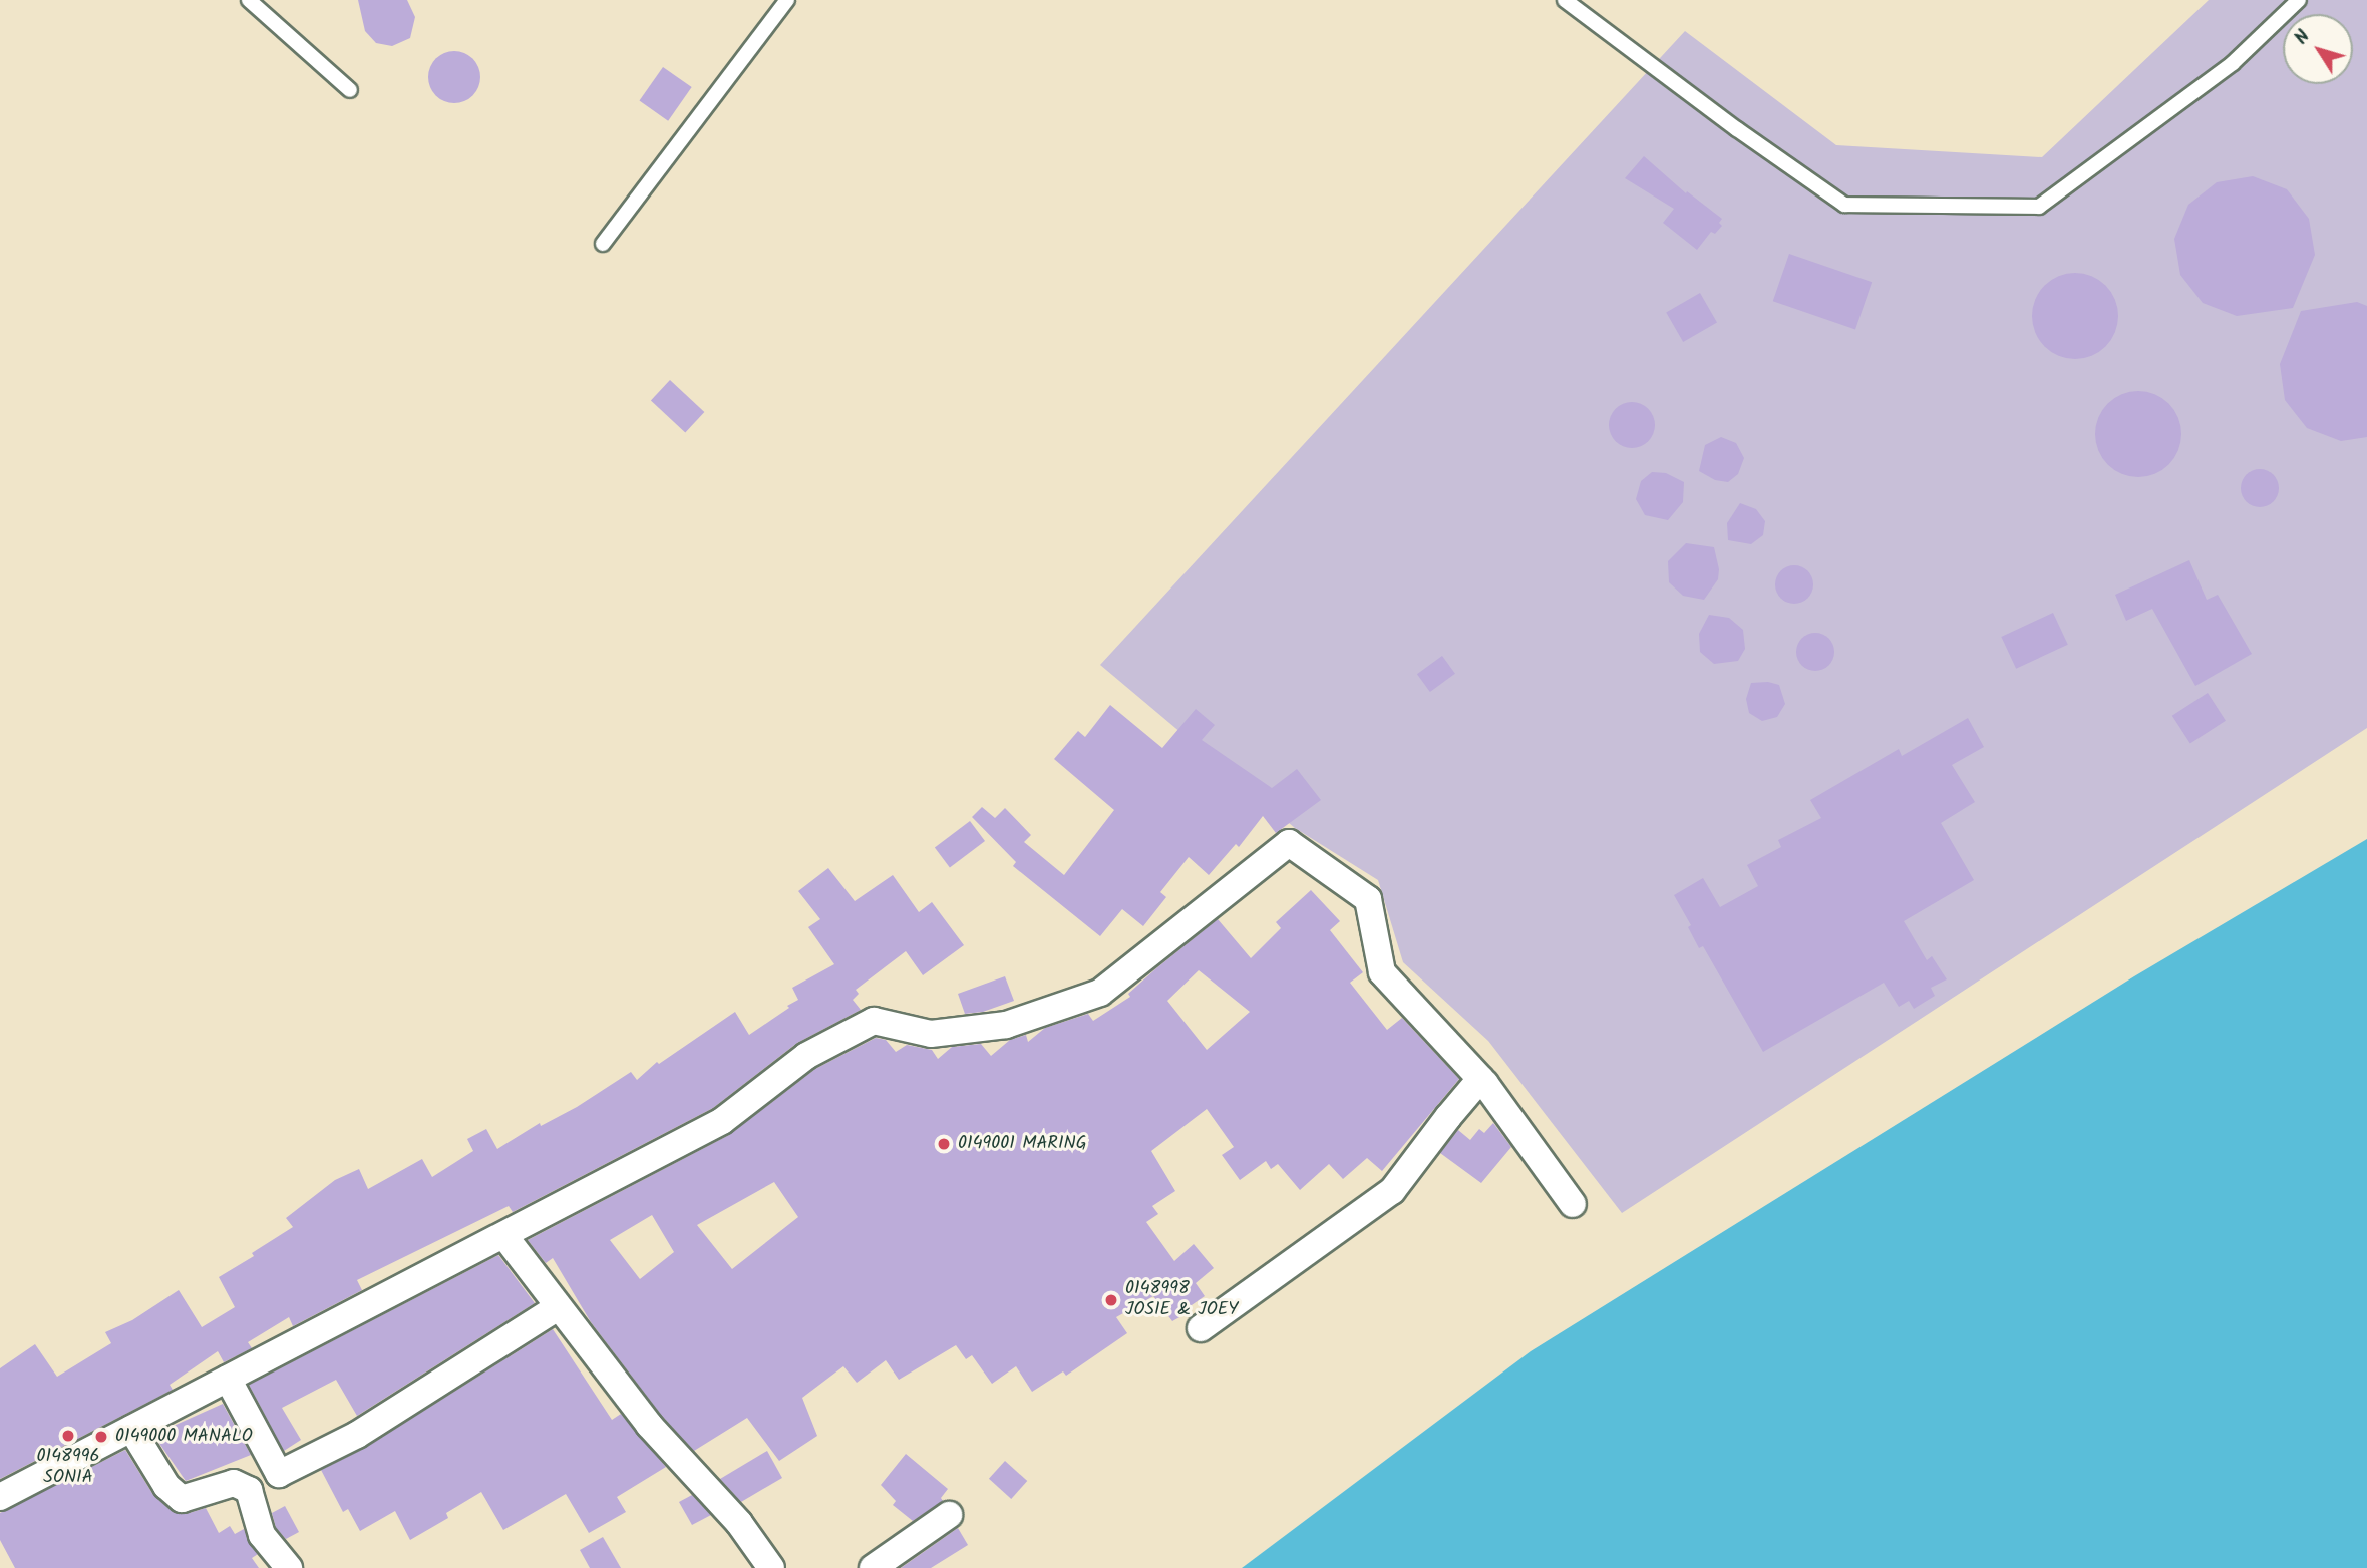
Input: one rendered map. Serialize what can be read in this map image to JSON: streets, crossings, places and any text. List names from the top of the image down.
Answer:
{
  "places": [
    "0149001 MARING",
    "0148998 JOSIE & JOEY",
    "0148996 SONIA",
    "0149000 MANALO"
  ],
  "north": "top left"
}
